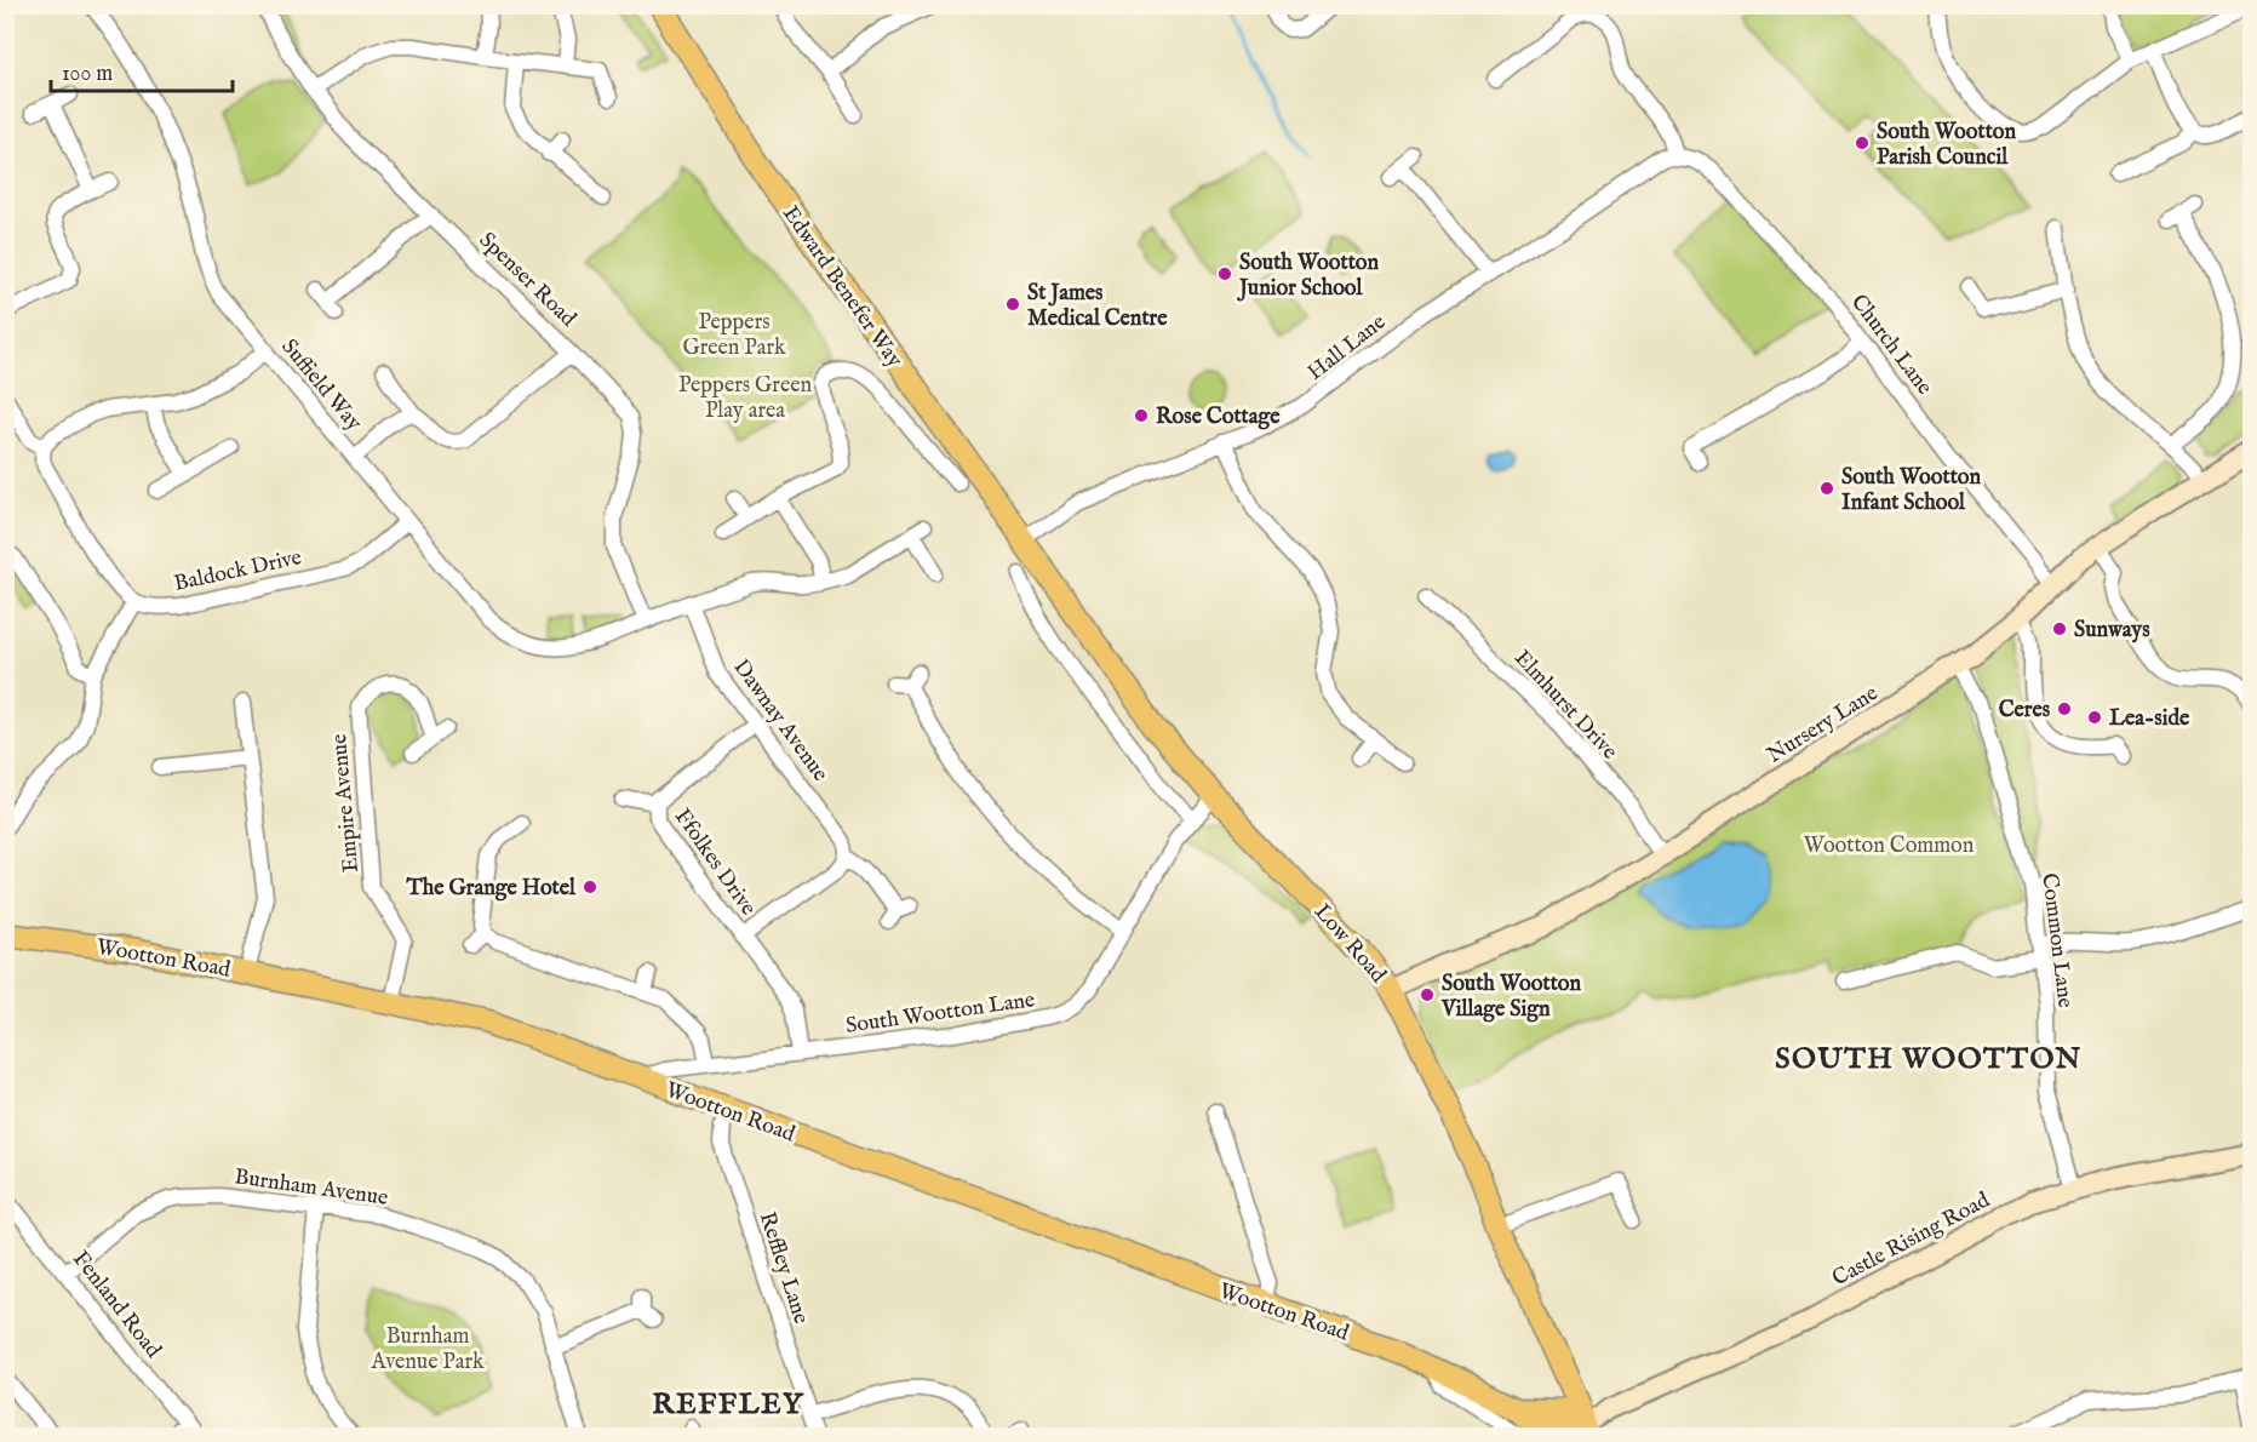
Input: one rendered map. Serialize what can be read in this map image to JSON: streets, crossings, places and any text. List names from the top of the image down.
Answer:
{
  "streets": {
    "main road": ["Edward Benefer Way", "Low Road", "Wootton Road"],
    "street": [
      "Spenser Road",
      "Church Lane",
      "Hall Lane",
      "Suffield Way",
      "Baldock Drive",
      "Elmhurst Drive",
      "Dawnay Avenue",
      "Nursery Lane",
      "Empire Avenue",
      "Ffolkes Drive",
      "Common Lane",
      "South Wootton Lane",
      "Burnham Avenue",
      "Castle Rising Road",
      "Reffley Lane",
      "Fenland Road"
    ]
  },
  "crossings": [
    ["Spenser Road", "Suffield Way"],
    ["Edward Benefer Way", "Hall Lane"],
    ["Edward Benefer Way", "Low Road"],
    ["Church Lane", "Hall Lane"],
    ["Church Lane", "Nursery Lane"],
    ["Hall Lane", "Low Road"],
    ["Suffield Way", "Baldock Drive"],
    ["Suffield Way", "Dawnay Avenue"],
    ["Elmhurst Drive", "Nursery Lane"],
    ["Dawnay Avenue", "Ffolkes Drive"],
    ["Nursery Lane", "Common Lane"],
    ["Nursery Lane", "Low Road"],
    ["Empire Avenue", "Wootton Road"],
    ["Ffolkes Drive", "South Wootton Lane"],
    ["Common Lane", "Castle Rising Road"],
    ["Low Road", "Wootton Road"],
    ["Low Road", "South Wootton Lane"],
    ["Low Road", "Castle Rising Road"],
    ["Wootton Road", "South Wootton Lane"],
    ["Wootton Road", "Castle Rising Road"],
    ["Wootton Road", "Reffley Lane"],
    ["Burnham Avenue", "Fenland Road"]
  ],
  "districts": ["SOUTH WOOTTON", "REFFLEY"],
  "parks": [
    "Peppers Green Park",
    "Peppers Green Play area",
    "Wootton Common",
    "Burnham Avenue Park"
  ],
  "places": [
    "South Wootton Parish Council",
    "South Wootton Junior School",
    "St James Medical Centre",
    "Rose Cottage",
    "South Wootton Infant School",
    "Sunways",
    "Ceres",
    "Lea-side",
    "The Grange Hotel",
    "South Wootton Village Sign"
  ],
  "scale_bar": "100 m"
}
